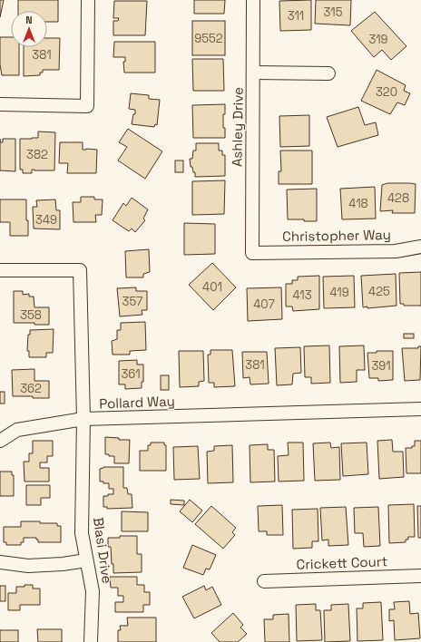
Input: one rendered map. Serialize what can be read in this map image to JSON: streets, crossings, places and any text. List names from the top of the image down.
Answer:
{
  "streets": {
    "street": [
      "Ashley Drive",
      "Christopher Way",
      "Pollard Way",
      "Blasi Drive",
      "Crickett Court"
    ]
  },
  "crossings": [
    ["Ashley Drive", "Christopher Way"],
    ["Pollard Way", "Blasi Drive"]
  ],
  "house_numbers": [
    "315",
    "311",
    "9552",
    "319",
    "381",
    "320",
    "382",
    "428",
    "418",
    "349",
    "401",
    "425",
    "419",
    "413",
    "357",
    "407",
    "358",
    "381",
    "391",
    "361",
    "362"
  ],
  "north": "top"
}
